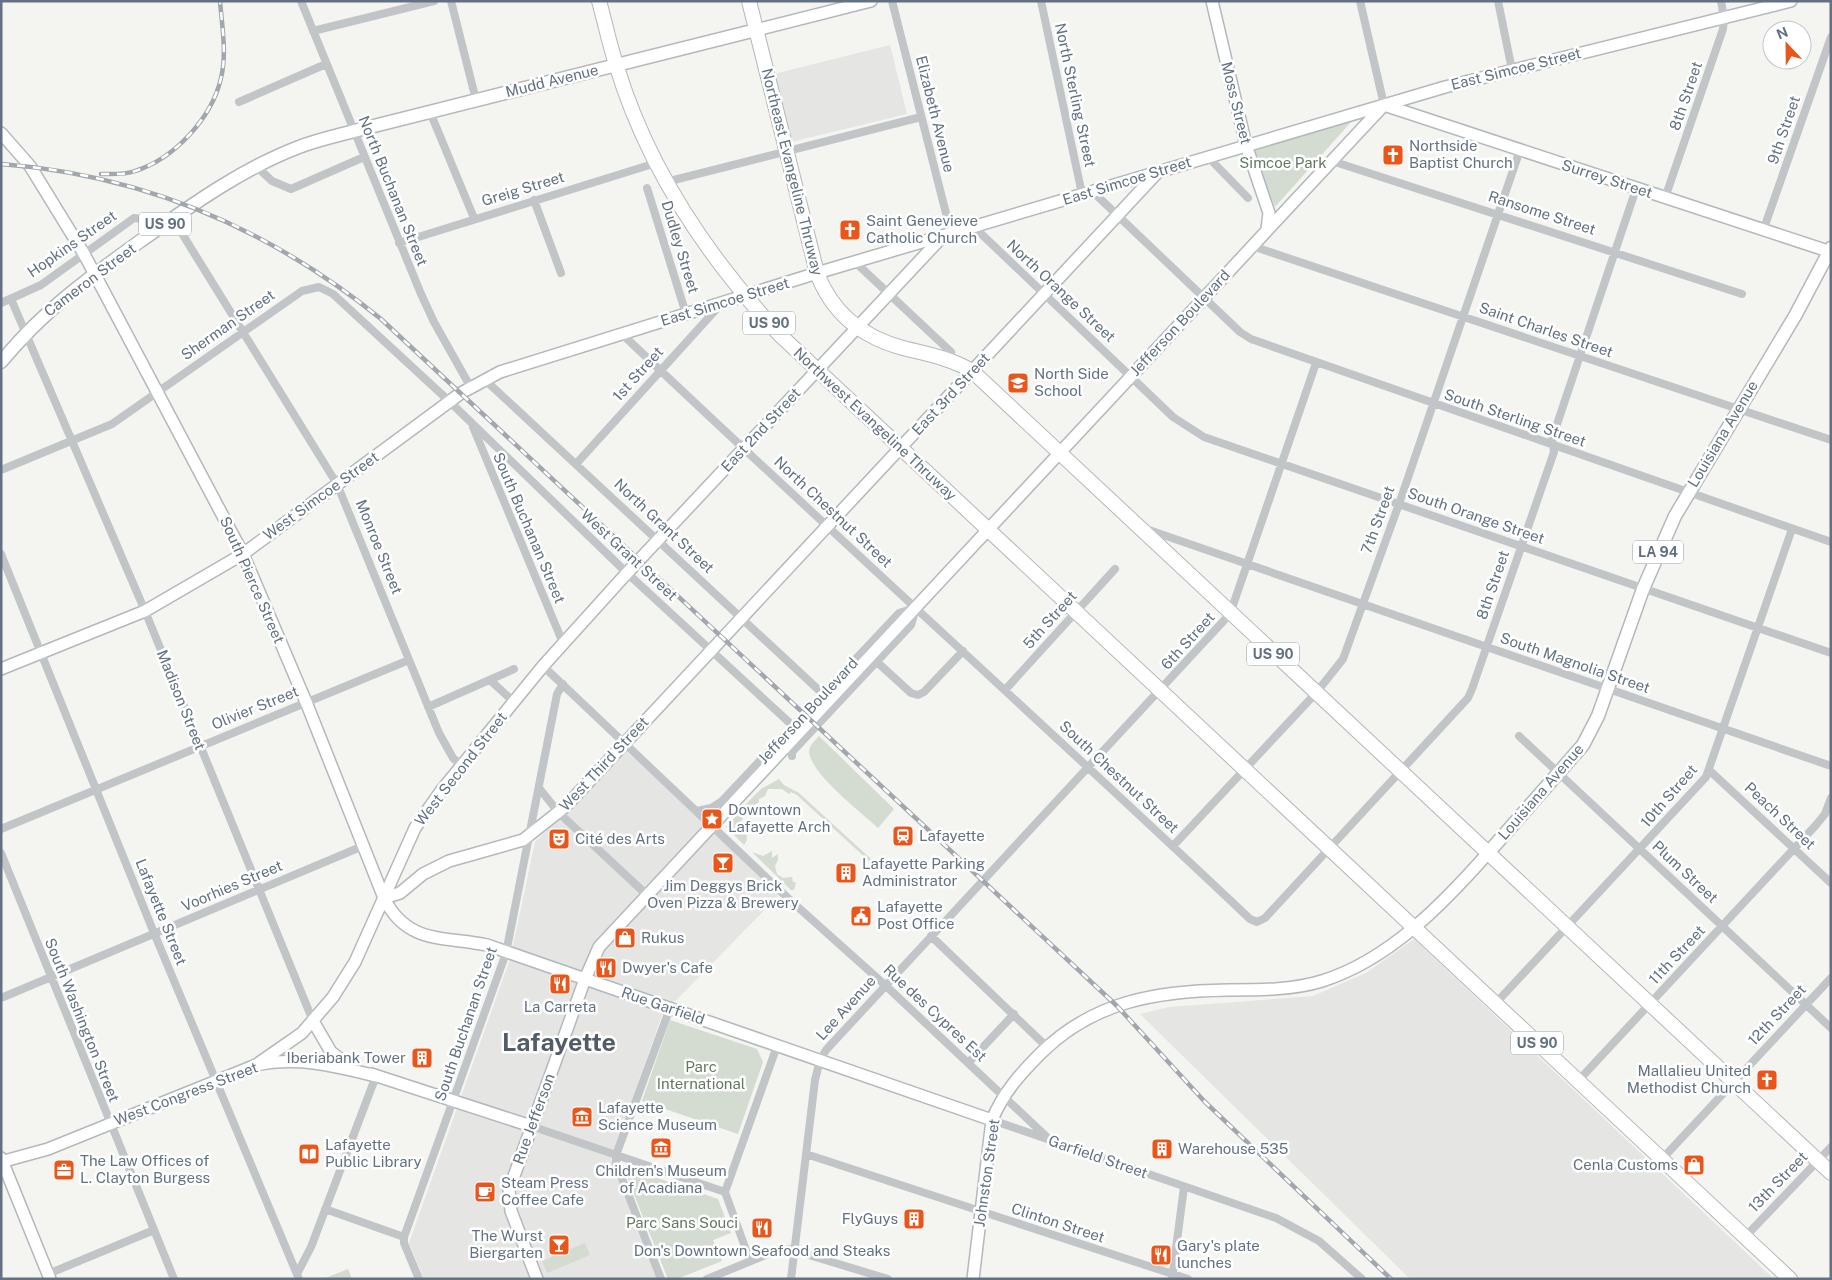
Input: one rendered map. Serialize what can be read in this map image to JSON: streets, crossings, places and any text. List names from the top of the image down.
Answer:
{
  "streets": {
    "highway": ["Northeast Evangeline Thruway", "US 90", "Northwest Evangeline Thruway"],
    "main road": [
      "Mudd Avenue",
      "Cameron Street",
      "Louisiana Avenue",
      "LA 94"
    ],
    "street": [
      "East Simcoe Street",
      "North Sterling Street",
      "8th Street",
      "Moss Street",
      "Elizabeth Avenue",
      "9th Street",
      "Surrey Street",
      "Greig Street",
      "North Buchanan Street",
      "Ransome Street",
      "Hopkins Street",
      "Dudley Street",
      "North Orange Street",
      "Jefferson Boulevard",
      "Sherman Street",
      "Saint Charles Street",
      "1st Street",
      "East 3rd Street",
      "South Sterling Street",
      "East 2nd Street",
      "West Simcoe Street",
      "North Chestnut Street",
      "South Orange Street",
      "7th Street",
      "North Grant Street",
      "South Buchanan Street",
      "Monroe Street",
      "West Grant Street",
      "South Pierce Street",
      "5th Street",
      "6th Street",
      "South Magnolia Street",
      "Madison Street",
      "Olivier Street",
      "West Third Street",
      "West Second Street",
      "South Chestnut Street",
      "10th Street",
      "Peach Street",
      "Plum Street",
      "Voorhies Street",
      "Lafayette Street",
      "11th Street",
      "Rue Garfield",
      "Lee Avenue",
      "Rue des Cypres Est",
      "12th Street",
      "South Washington Street",
      "West Congress Street",
      "Rue Jefferson",
      "Garfield Street",
      "Johnston Street",
      "13th Street",
      "Clinton Street"
    ]
  },
  "crossings": [
    ["East Simcoe Street", "North Sterling Street"],
    ["East Simcoe Street", "8th Street"],
    ["East Simcoe Street", "Moss Street"],
    ["East Simcoe Street", "Elizabeth Avenue"],
    ["East Simcoe Street", "Northeast Evangeline Thruway"],
    ["East Simcoe Street", "Surrey Street"],
    ["East Simcoe Street", "North Buchanan Street"],
    ["East Simcoe Street", "Dudley Street"],
    ["East Simcoe Street", "North Orange Street"],
    ["East Simcoe Street", "Jefferson Boulevard"],
    ["East Simcoe Street", "1st Street"],
    ["East Simcoe Street", "East 3rd Street"],
    ["East Simcoe Street", "Northwest Evangeline Thruway"],
    ["East Simcoe Street", "East 2nd Street"],
    ["East Simcoe Street", "West Simcoe Street"],
    ["East Simcoe Street", "North Chestnut Street"],
    ["East Simcoe Street", "North Grant Street"],
    ["Mudd Avenue", "Northeast Evangeline Thruway"],
    ["Mudd Avenue", "North Buchanan Street"],
    ["Mudd Avenue", "Cameron Street"],
    ["Mudd Avenue", "Northwest Evangeline Thruway"],
    ["8th Street", "Surrey Street"],
    ["8th Street", "Ransome Street"],
    ["8th Street", "US 90"],
    ["8th Street", "Saint Charles Street"],
    ["8th Street", "South Sterling Street"],
    ["8th Street", "South Orange Street"],
    ["8th Street", "South Magnolia Street"],
    ["8th Street", "South Chestnut Street"],
    ["Moss Street", "Jefferson Boulevard"],
    ["Elizabeth Avenue", "East 2nd Street"],
    ["9th Street", "Surrey Street"],
    ["Northeast Evangeline Thruway", "US 90"],
    ["Northeast Evangeline Thruway", "Jefferson Boulevard"],
    ["Northeast Evangeline Thruway", "East 3rd Street"],
    ["Northeast Evangeline Thruway", "East 2nd Street"],
    ["Surrey Street", "Jefferson Boulevard"],
    ["Surrey Street", "Louisiana Avenue"],
    ["Surrey Street", "7th Street"],
    ["Greig Street", "North Buchanan Street"],
    ["Greig Street", "Northwest Evangeline Thruway"],
    ["North Buchanan Street", "West Simcoe Street"],
    ["Ransome Street", "Jefferson Boulevard"],
    ["Ransome Street", "7th Street"],
    ["US 90", "Jefferson Boulevard"],
    ["US 90", "Northwest Evangeline Thruway"],
    ["US 90", "Louisiana Avenue"],
    ["US 90", "7th Street"],
    ["US 90", "5th Street"],
    ["US 90", "6th Street"],
    ["US 90", "South Magnolia Street"],
    ["US 90", "10th Street"],
    ["US 90", "11th Street"],
    ["US 90", "12th Street"],
    ["US 90", "13th Street"],
    ["Hopkins Street", "Cameron Street"],
    ["Hopkins Street", "South Pierce Street"],
    ["Hopkins Street", "Madison Street"],
    ["Cameron Street", "Monroe Street"],
    ["Cameron Street", "South Pierce Street"],
    ["Cameron Street", "Madison Street"],
    ["North Orange Street", "Jefferson Boulevard"],
    ["North Orange Street", "East 3rd Street"],
    ["North Orange Street", "South Orange Street"],
    ["Jefferson Boulevard", "Saint Charles Street"],
    ["Jefferson Boulevard", "South Sterling Street"],
    ["Jefferson Boulevard", "Northwest Evangeline Thruway"],
    ["Jefferson Boulevard", "North Chestnut Street"],
    ["Jefferson Boulevard", "South Orange Street"],
    ["Jefferson Boulevard", "North Grant Street"],
    ["Jefferson Boulevard", "West Grant Street"],
    ["Jefferson Boulevard", "South Chestnut Street"],
    ["Jefferson Boulevard", "Rue des Cypres Est"],
    ["Jefferson Boulevard", "Rue Jefferson"],
    ["Sherman Street", "West Simcoe Street"],
    ["Sherman Street", "Monroe Street"],
    ["Sherman Street", "West Grant Street"],
    ["Sherman Street", "South Pierce Street"],
    ["Sherman Street", "Madison Street"],
    ["Saint Charles Street", "Louisiana Avenue"],
    ["Saint Charles Street", "7th Street"],
    ["1st Street", "North Chestnut Street"],
    ["1st Street", "North Grant Street"],
    ["East 3rd Street", "Northwest Evangeline Thruway"],
    ["East 3rd Street", "North Chestnut Street"],
    ["East 3rd Street", "North Grant Street"],
    ["East 3rd Street", "West Third Street"],
    ["South Sterling Street", "Louisiana Avenue"],
    ["South Sterling Street", "7th Street"],
    ["South Sterling Street", "6th Street"],
    ["South Sterling Street", "10th Street"],
    ["Northwest Evangeline Thruway", "East 2nd Street"],
    ["East 2nd Street", "North Chestnut Street"],
    ["East 2nd Street", "North Grant Street"],
    ["East 2nd Street", "West Second Street"],
    ["Louisiana Avenue", "South Orange Street"],
    ["Louisiana Avenue", "South Magnolia Street"],
    ["Louisiana Avenue", "Plum Street"],
    ["Louisiana Avenue", "Johnston Street"],
    ["West Simcoe Street", "Monroe Street"],
    ["West Simcoe Street", "West Grant Street"],
    ["West Simcoe Street", "South Pierce Street"],
    ["West Simcoe Street", "Madison Street"],
    ["West Simcoe Street", "Lafayette Street"],
    ["North Chestnut Street", "South Chestnut Street"],
    ["South Orange Street", "7th Street"],
    ["South Orange Street", "6th Street"],
    ["South Orange Street", "10th Street"],
    ["7th Street", "South Magnolia Street"],
    ["7th Street", "South Chestnut Street"],
    ["South Buchanan Street", "West Grant Street"],
    ["South Buchanan Street", "South Pierce Street"],
    ["South Buchanan Street", "West Third Street"],
    ["South Buchanan Street", "West Second Street"],
    ["South Buchanan Street", "Rue Garfield"],
    ["South Buchanan Street", "Rue des Cypres Est"],
    ["Monroe Street", "Olivier Street"],
    ["Monroe Street", "West Second Street"],
    ["West Grant Street", "West Third Street"],
    ["West Grant Street", "West Second Street"],
    ["South Pierce Street", "Olivier Street"],
    ["South Pierce Street", "West Third Street"],
    ["South Pierce Street", "West Second Street"],
    ["South Pierce Street", "Voorhies Street"],
    ["South Pierce Street", "Rue Garfield"],
    ["5th Street", "South Chestnut Street"],
    ["6th Street", "South Magnolia Street"],
    ["6th Street", "South Chestnut Street"],
    ["6th Street", "Lee Avenue"],
    ["South Magnolia Street", "10th Street"],
    ["Madison Street", "Olivier Street"],
    ["Madison Street", "West Second Street"],
    ["Madison Street", "Voorhies Street"],
    ["Madison Street", "West Congress Street"],
    ["Olivier Street", "Lafayette Street"],
    ["West Third Street", "West Second Street"],
    ["West Third Street", "Rue des Cypres Est"],
    ["West Second Street", "Rue des Cypres Est"],
    ["West Second Street", "West Congress Street"],
    ["10th Street", "Peach Street"],
    ["10th Street", "Plum Street"],
    ["Peach Street", "11th Street"],
    ["Plum Street", "11th Street"],
    ["Plum Street", "12th Street"],
    ["Voorhies Street", "Lafayette Street"],
    ["Voorhies Street", "South Washington Street"],
    ["Lafayette Street", "West Congress Street"],
    ["Rue Garfield", "Lee Avenue"],
    ["Rue Garfield", "Rue Jefferson"],
    ["Rue Garfield", "Garfield Street"],
    ["Lee Avenue", "Rue des Cypres Est"],
    ["Lee Avenue", "Garfield Street"],
    ["Lee Avenue", "Clinton Street"],
    ["Rue des Cypres Est", "Rue Jefferson"],
    ["Rue des Cypres Est", "Garfield Street"],
    ["Rue des Cypres Est", "Johnston Street"],
    ["South Washington Street", "West Congress Street"],
    ["Garfield Street", "Johnston Street"],
    ["Johnston Street", "Clinton Street"]
  ],
  "districts": ["Lafayette"],
  "parks": ["Simcoe Park", "Parc International", "Parc Sans Souci"],
  "places": {
    "church": ["Northside Baptist Church", "Saint Genevieve Catholic Church", "Mallalieu United Methodist Church"],
    "school or university": ["North Side School"],
    "place": ["Downtown Lafayette Arch"],
    "station": ["Lafayette"],
    "theatre": ["Cité des Arts"],
    "bar": ["Jim Deggys Brick Oven Pizza & Brewery", "The Wurst Biergarten"],
    "building": [
      "Lafayette Parking Administrator",
      "Iberiabank Tower",
      "Warehouse 535",
      "FlyGuys"
    ],
    "public building": ["Lafayette Post Office"],
    "shop": ["Rukus", "Cenla Customs"],
    "restaurant": [
      "Dwyer's Cafe",
      "La Carreta",
      "Don's Downtown Seafood and Steaks",
      "Gary's plate lunches"
    ],
    "museum": ["Lafayette Science Museum", "Children's Museum of Acadiana"],
    "library": ["Lafayette Public Library"],
    "office": ["The Law Offices of L. Clayton Burgess"],
    "cafe": ["Steam Press Coffee Cafe"]
  },
  "north": "top"
}
